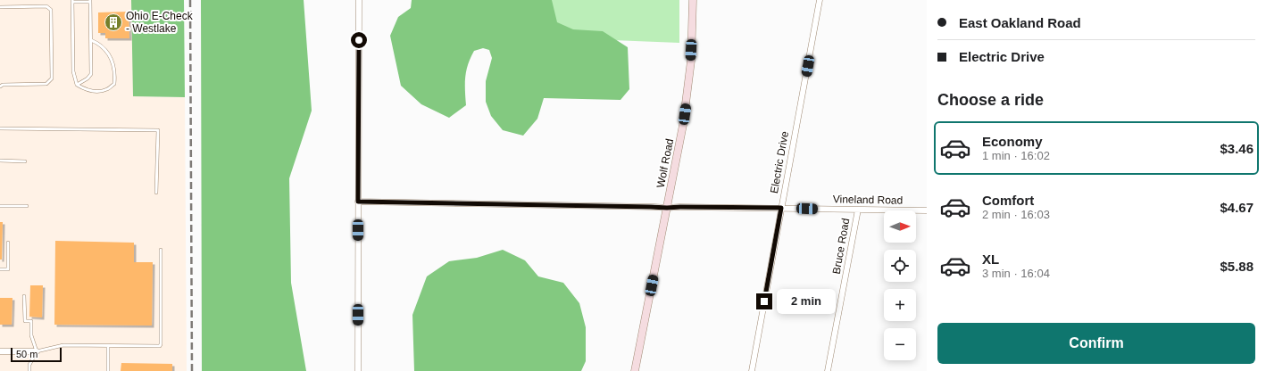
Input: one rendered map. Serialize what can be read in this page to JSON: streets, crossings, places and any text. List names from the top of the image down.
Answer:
{
  "streets": {
    "street": [
      "Electric Drive",
      "Wolf Road",
      "Vineland Road",
      "Bruce Road"
    ]
  },
  "crossings": [
    ["Electric Drive", "Vineland Road"],
    ["Wolf Road", "Vineland Road"],
    ["Vineland Road", "Bruce Road"]
  ],
  "places": {
    "building": ["Ohio E-Check - Westlake"]
  },
  "scale_bar": "50 m",
  "north": "right",
  "page": {
    "banner": ["East Oakland Road", "Electric Drive"],
    "heading": "Choose a ride",
    "list": [
      {
        "name": "Economy",
        "note": "1 min · 16:02",
        "value": "$3.46"
      },
      {
        "name": "Comfort",
        "note": "2 min · 16:03",
        "value": "$4.67"
      },
      {
        "name": "XL",
        "note": "3 min · 16:04",
        "value": "$5.88"
      }
    ],
    "map_buttons": ["+", "−"],
    "bubble": "2 min",
    "buttons": "Confirm",
    "scale": "50 m"
  }
}
